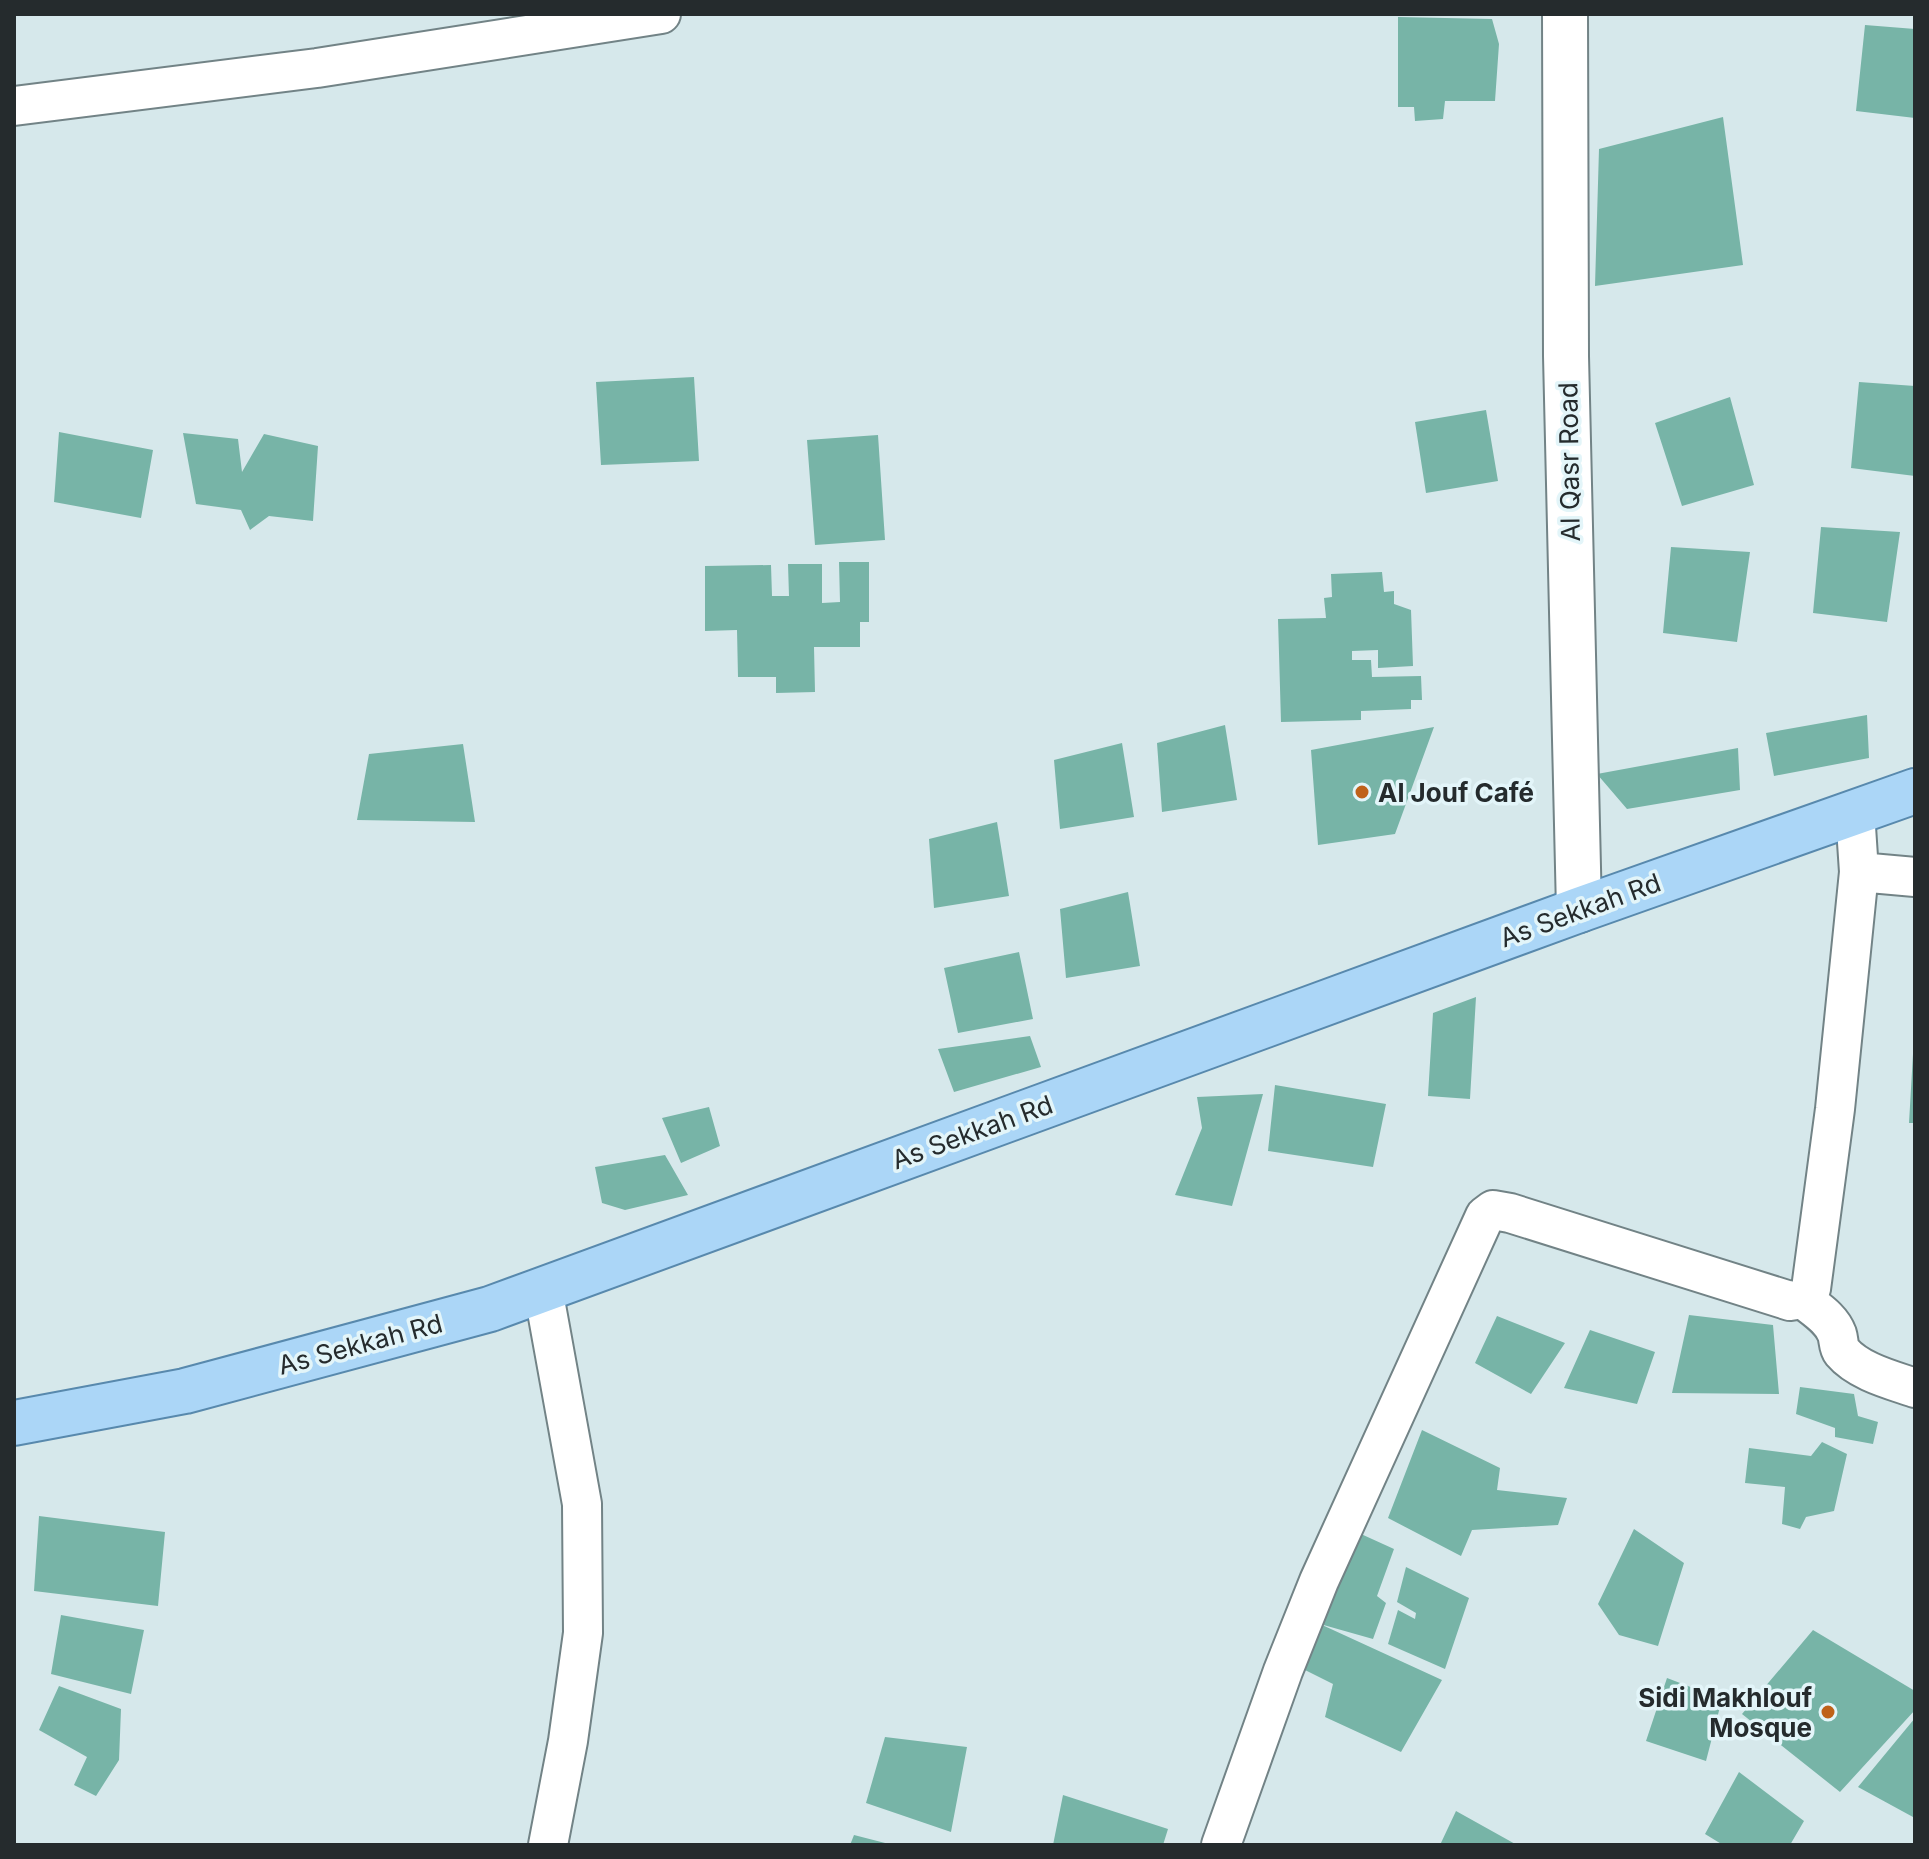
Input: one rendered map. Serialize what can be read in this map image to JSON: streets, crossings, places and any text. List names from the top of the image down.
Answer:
{
  "streets": {
    "main road": ["As Sekkah Rd"],
    "street": ["Al Qasr Road"]
  },
  "crossings": [
    ["Al Qasr Road", "As Sekkah Rd"]
  ],
  "places": ["Al Jouf Café", "Sidi Makhlouf Mosque"]
}
